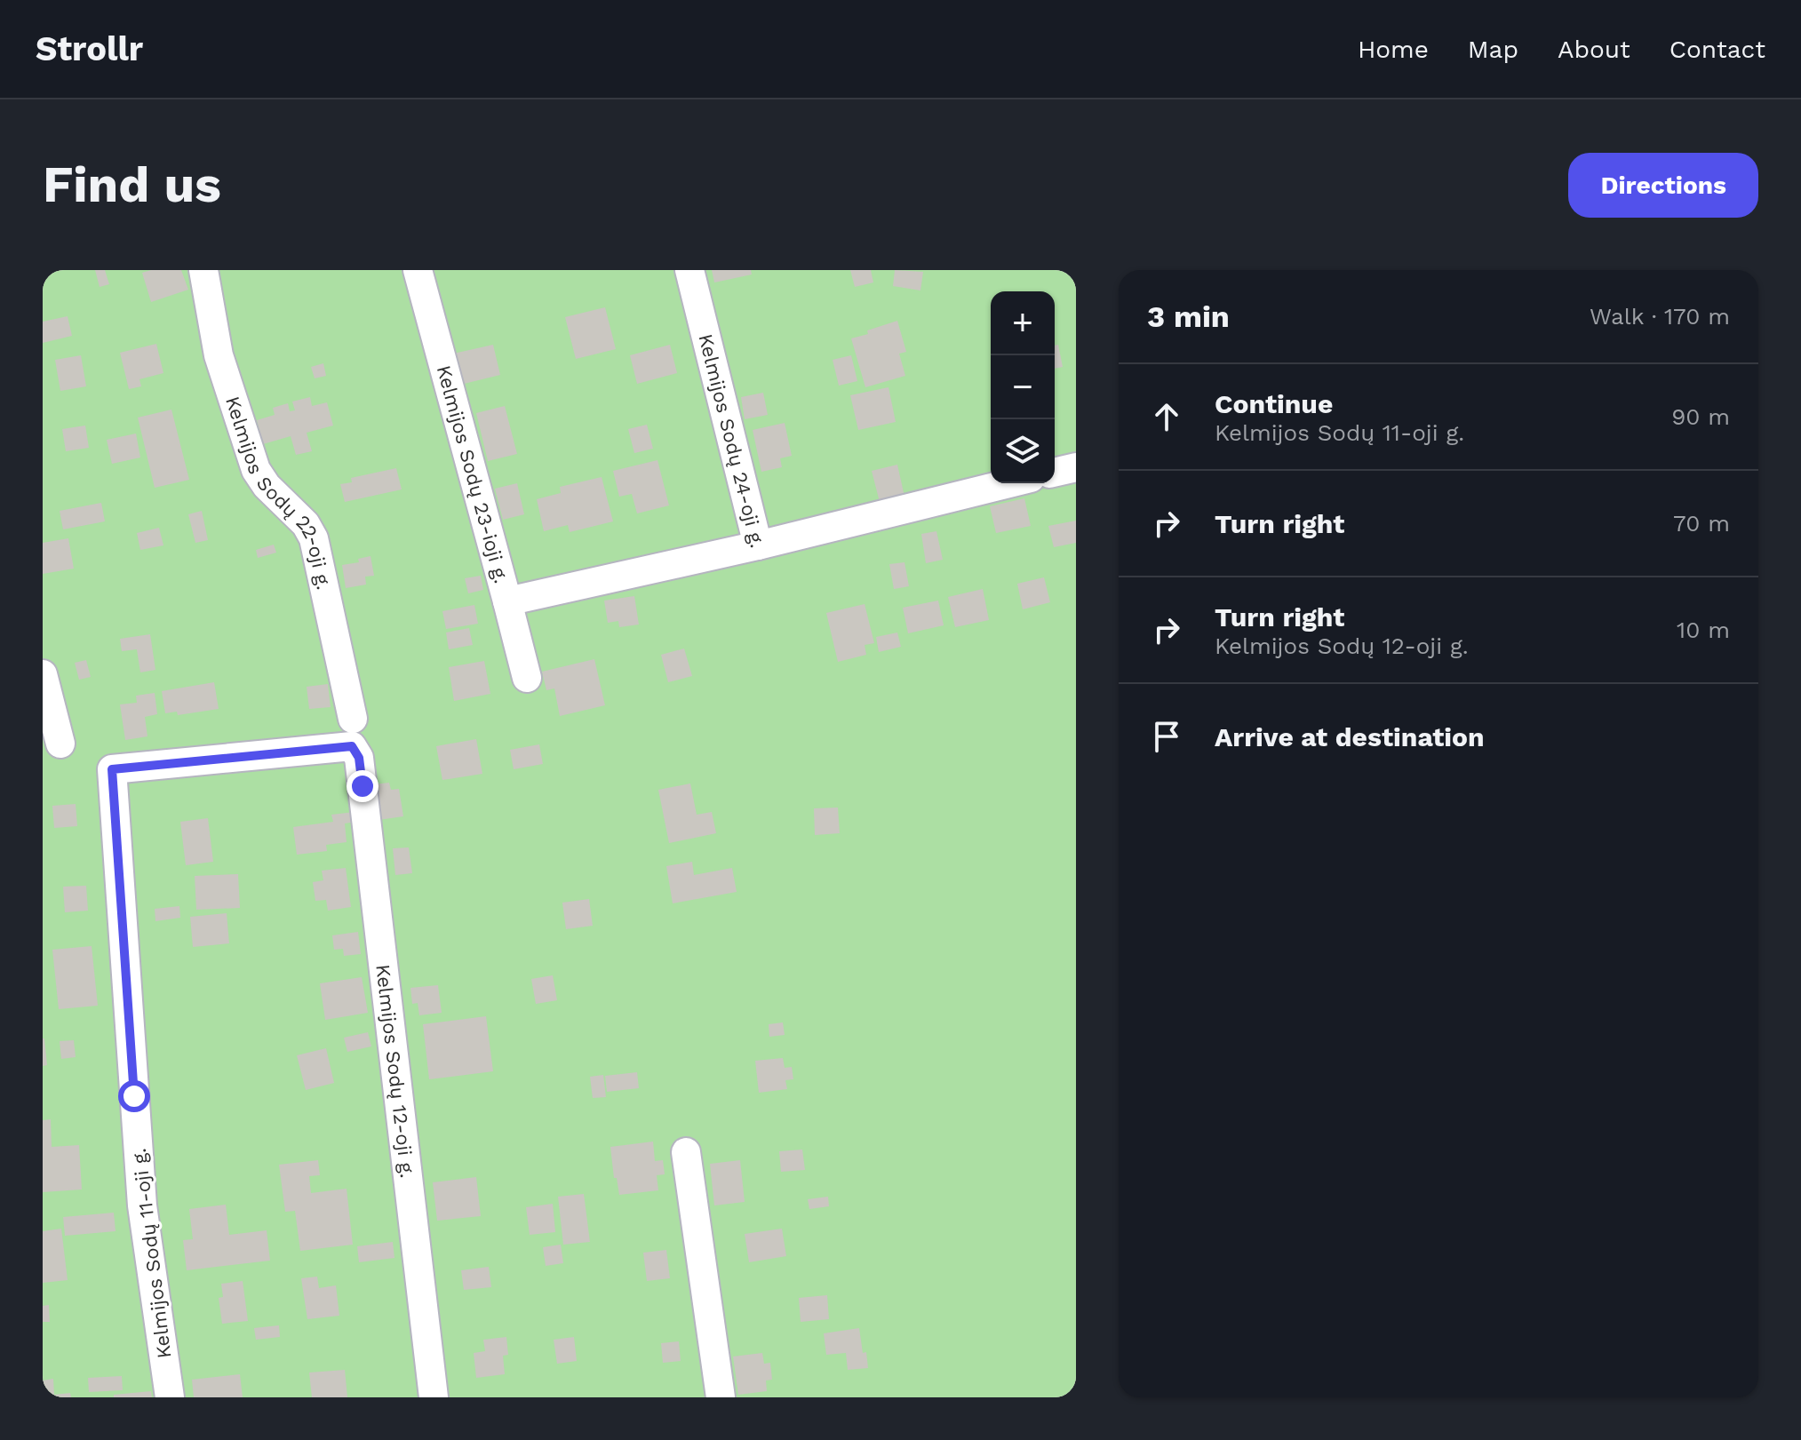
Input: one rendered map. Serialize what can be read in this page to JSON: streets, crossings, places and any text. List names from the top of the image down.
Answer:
{
  "streets": {
    "street": [
      "Kelmijos Sodų 24-oji g.",
      "Kelmijos Sodų 23-ioji g.",
      "Kelmijos Sodų 22-oji g.",
      "Kelmijos Sodų 12-oji g.",
      "Kelmijos Sodų 11-oji g."
    ]
  },
  "crossings": [
    ["Kelmijos Sodų 12-oji g.", "Kelmijos Sodų 11-oji g."]
  ],
  "page": {
    "header": "Strollr",
    "nav": [
      "Home",
      "Map",
      "About",
      "Contact"
    ],
    "buttons": "Directions",
    "title": "Find us",
    "heading": ["3 min", "Walk · 170 m"],
    "map_buttons": ["+", "−"],
    "list": [
      ["Continue", "Kelmijos Sodų 11-oji g.", "90 m"],
      ["Turn right", "70 m"],
      ["Turn right", "Kelmijos Sodų 12-oji g.", "10 m"],
      "Arrive at destination"
    ]
  }
}
